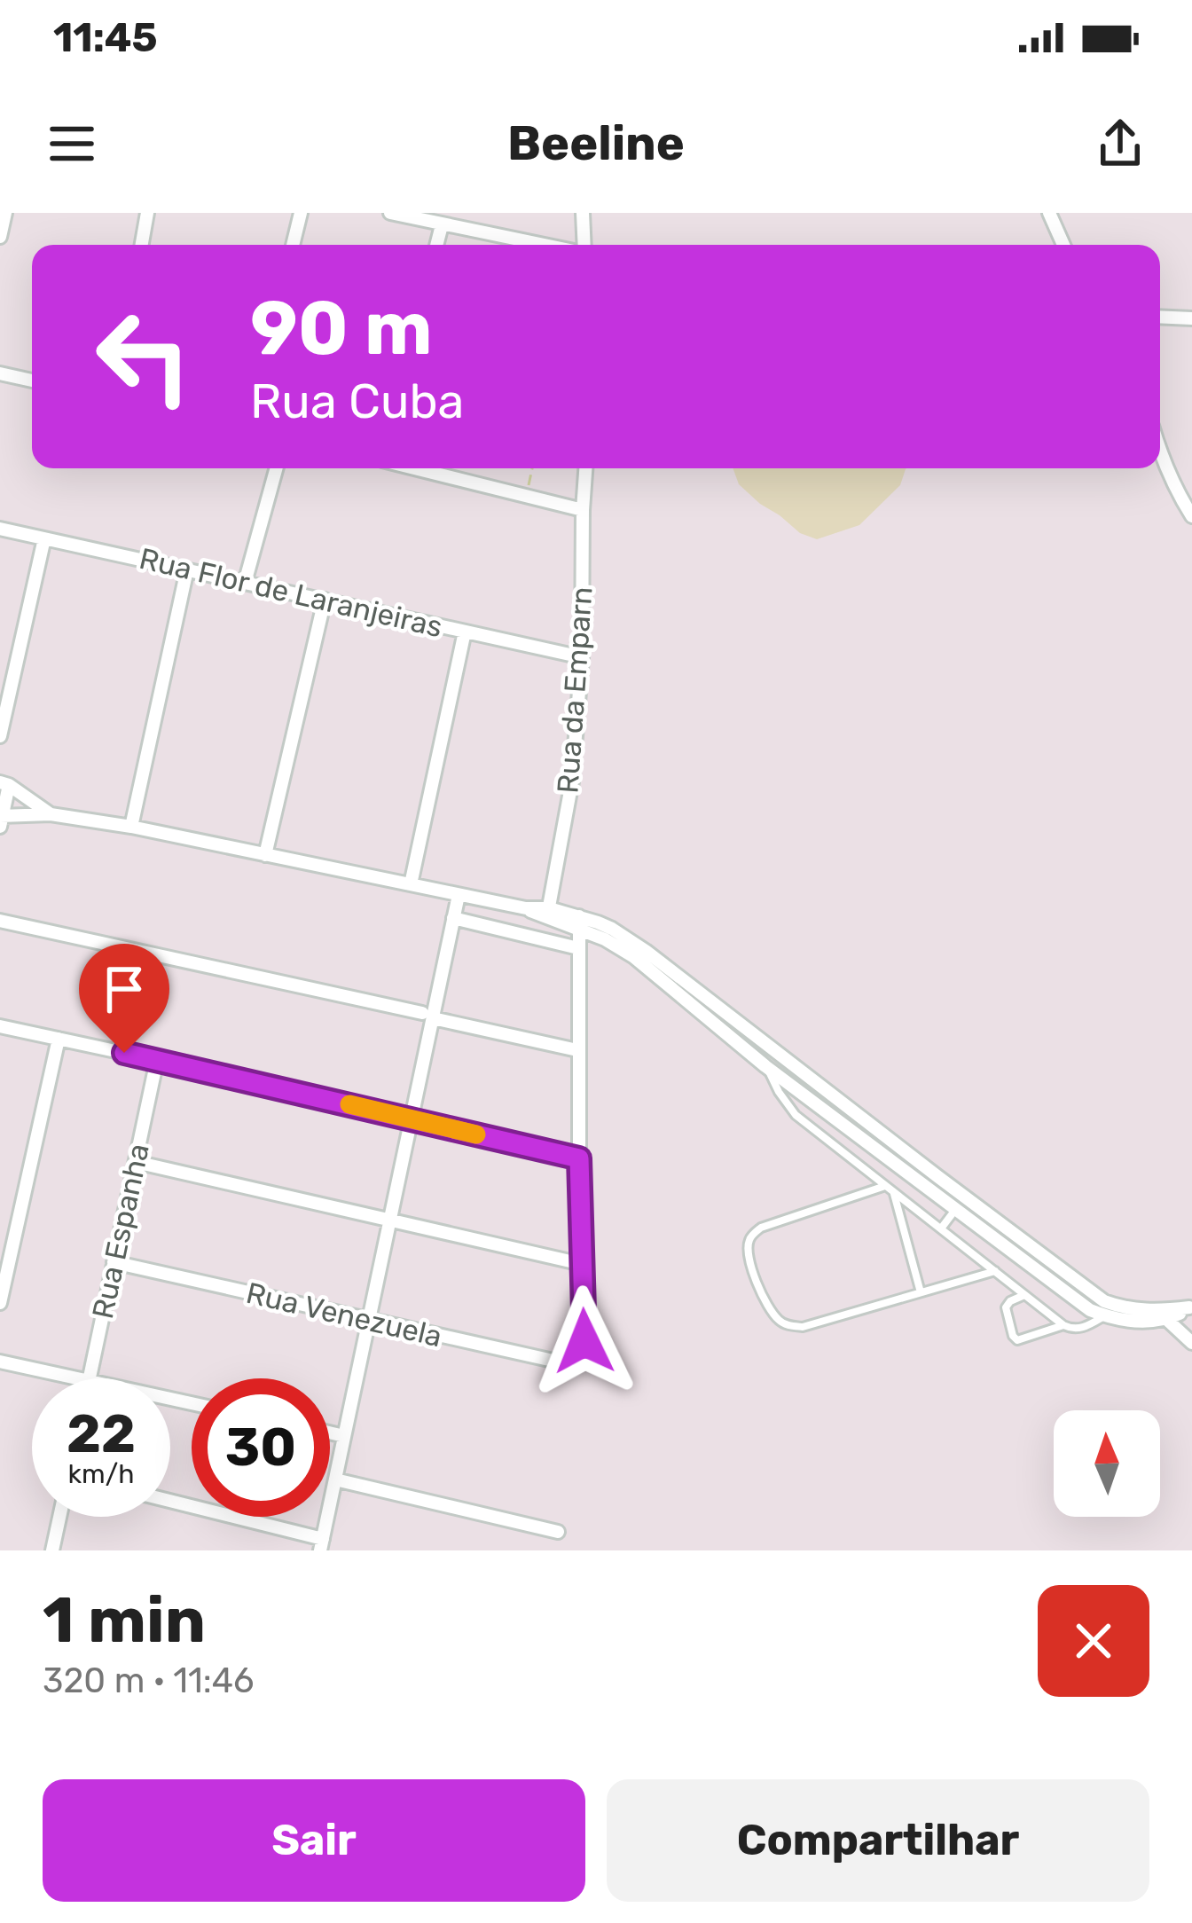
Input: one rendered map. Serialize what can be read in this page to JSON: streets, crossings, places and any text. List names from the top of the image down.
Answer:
{
  "streets": {
    "street": [
      "Rua Flor de Laranjeiras",
      "Rua da Emparn",
      "Rua Espanha",
      "Rua Venezuela"
    ]
  },
  "crossings": [
    ["Rua Flor de Laranjeiras", "Rua da Emparn"],
    ["Rua Espanha", "Rua Venezuela"]
  ],
  "north": "top",
  "page": {
    "status": "11:45",
    "header": "Beeline",
    "turn": ["90 m", "Rua Cuba"],
    "speed": "22 km/h",
    "limit": "30",
    "heading": ["1 min", "320 m · 11:46"],
    "buttons": ["Sair", "Compartilhar"]
  }
}
